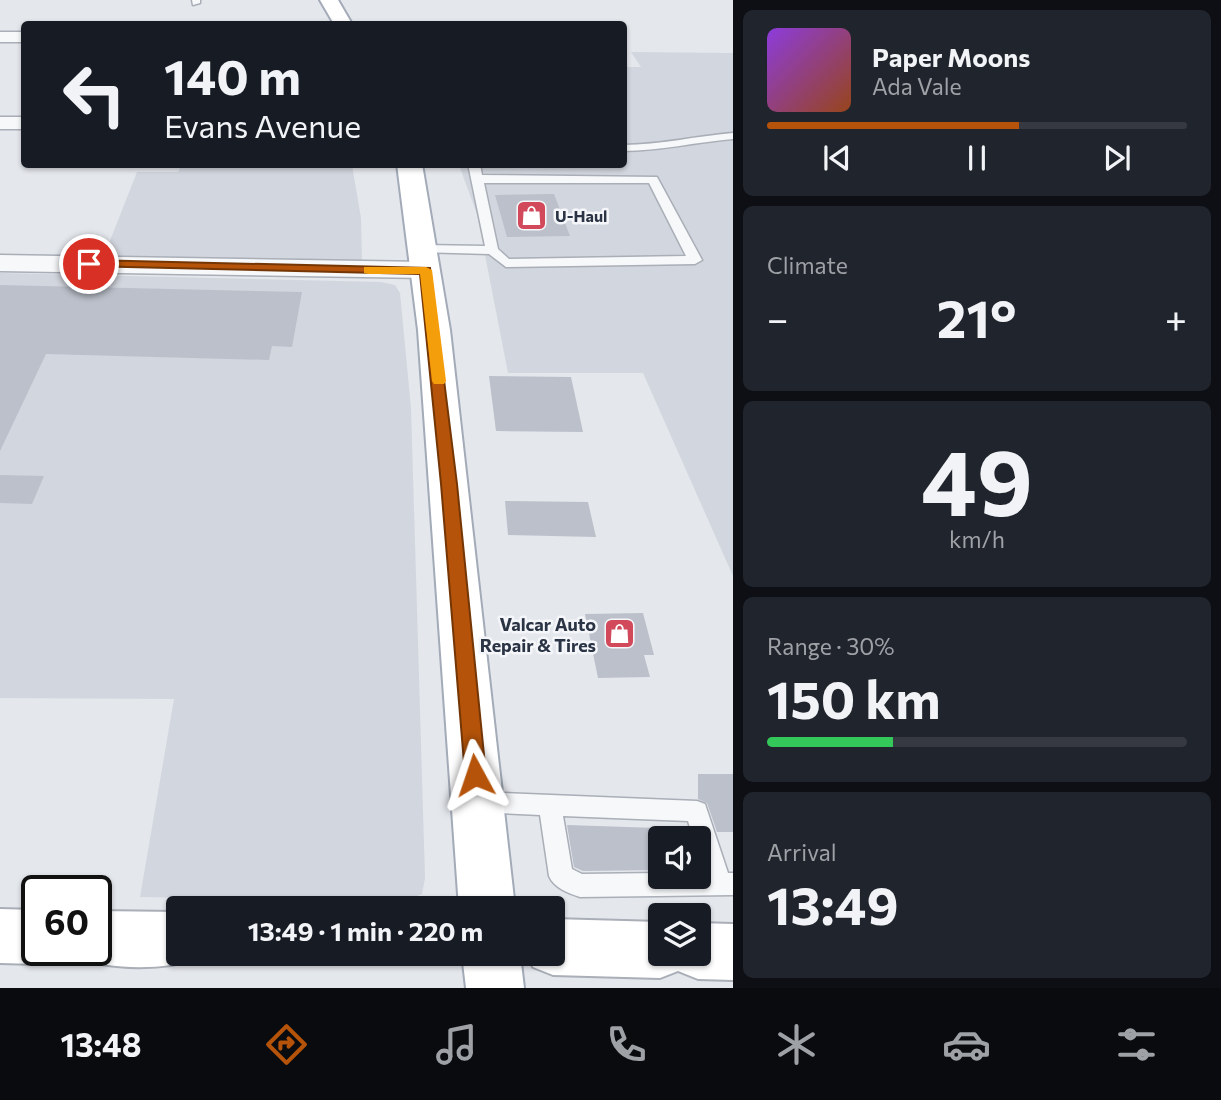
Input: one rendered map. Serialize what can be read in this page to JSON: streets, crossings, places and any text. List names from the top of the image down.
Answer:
{
  "places": {
    "shop": ["U-Haul", "Valcar Auto Repair & Tires"]
  },
  "page": {
    "turn": ["140 m", "Evans Avenue"],
    "song": ["Paper Moons", "Ada Vale"],
    "tile": [
      "Climate",
      ["49", "km/h"],
      ["Range · 30%", "150 km"],
      ["Arrival", "13:49"]
    ],
    "heat": ["−", "21°", "+"],
    "limit": "60",
    "trip": "13:49 · 1 min · 220 m",
    "tabs": "13:48"
  }
}
